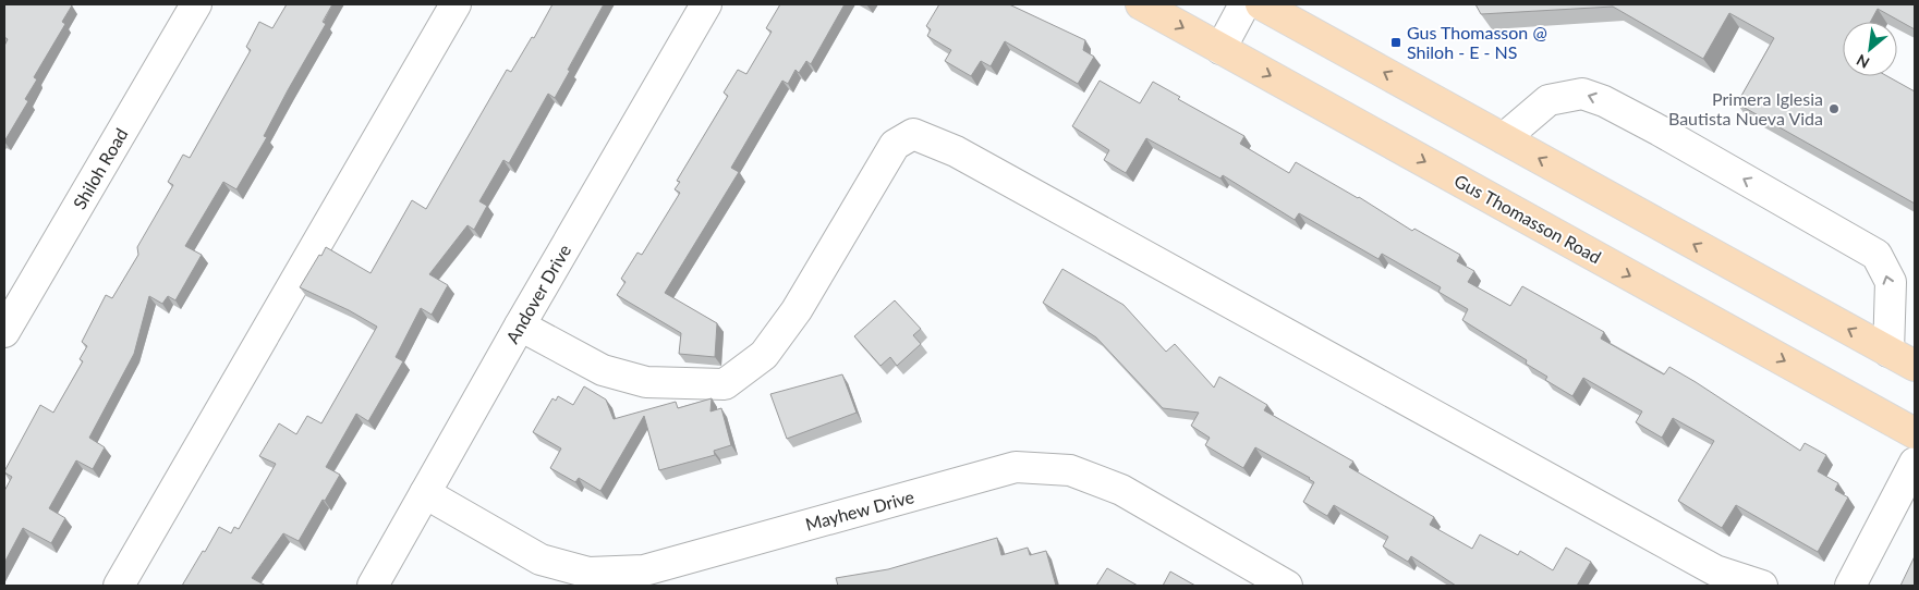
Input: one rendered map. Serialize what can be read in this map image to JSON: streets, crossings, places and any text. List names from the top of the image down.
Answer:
{
  "streets": {
    "main road": ["Gus Thomasson Road"],
    "street": ["Shiloh Road", "Andover Drive", "Mayhew Drive"]
  },
  "crossings": [
    ["Andover Drive", "Mayhew Drive"]
  ],
  "places": {
    "transit": ["Gus Thomasson @ Shiloh - E - NS"],
    "other": ["Primera Iglesia Bautista Nueva Vida"]
  },
  "north": "bottom left"
}
